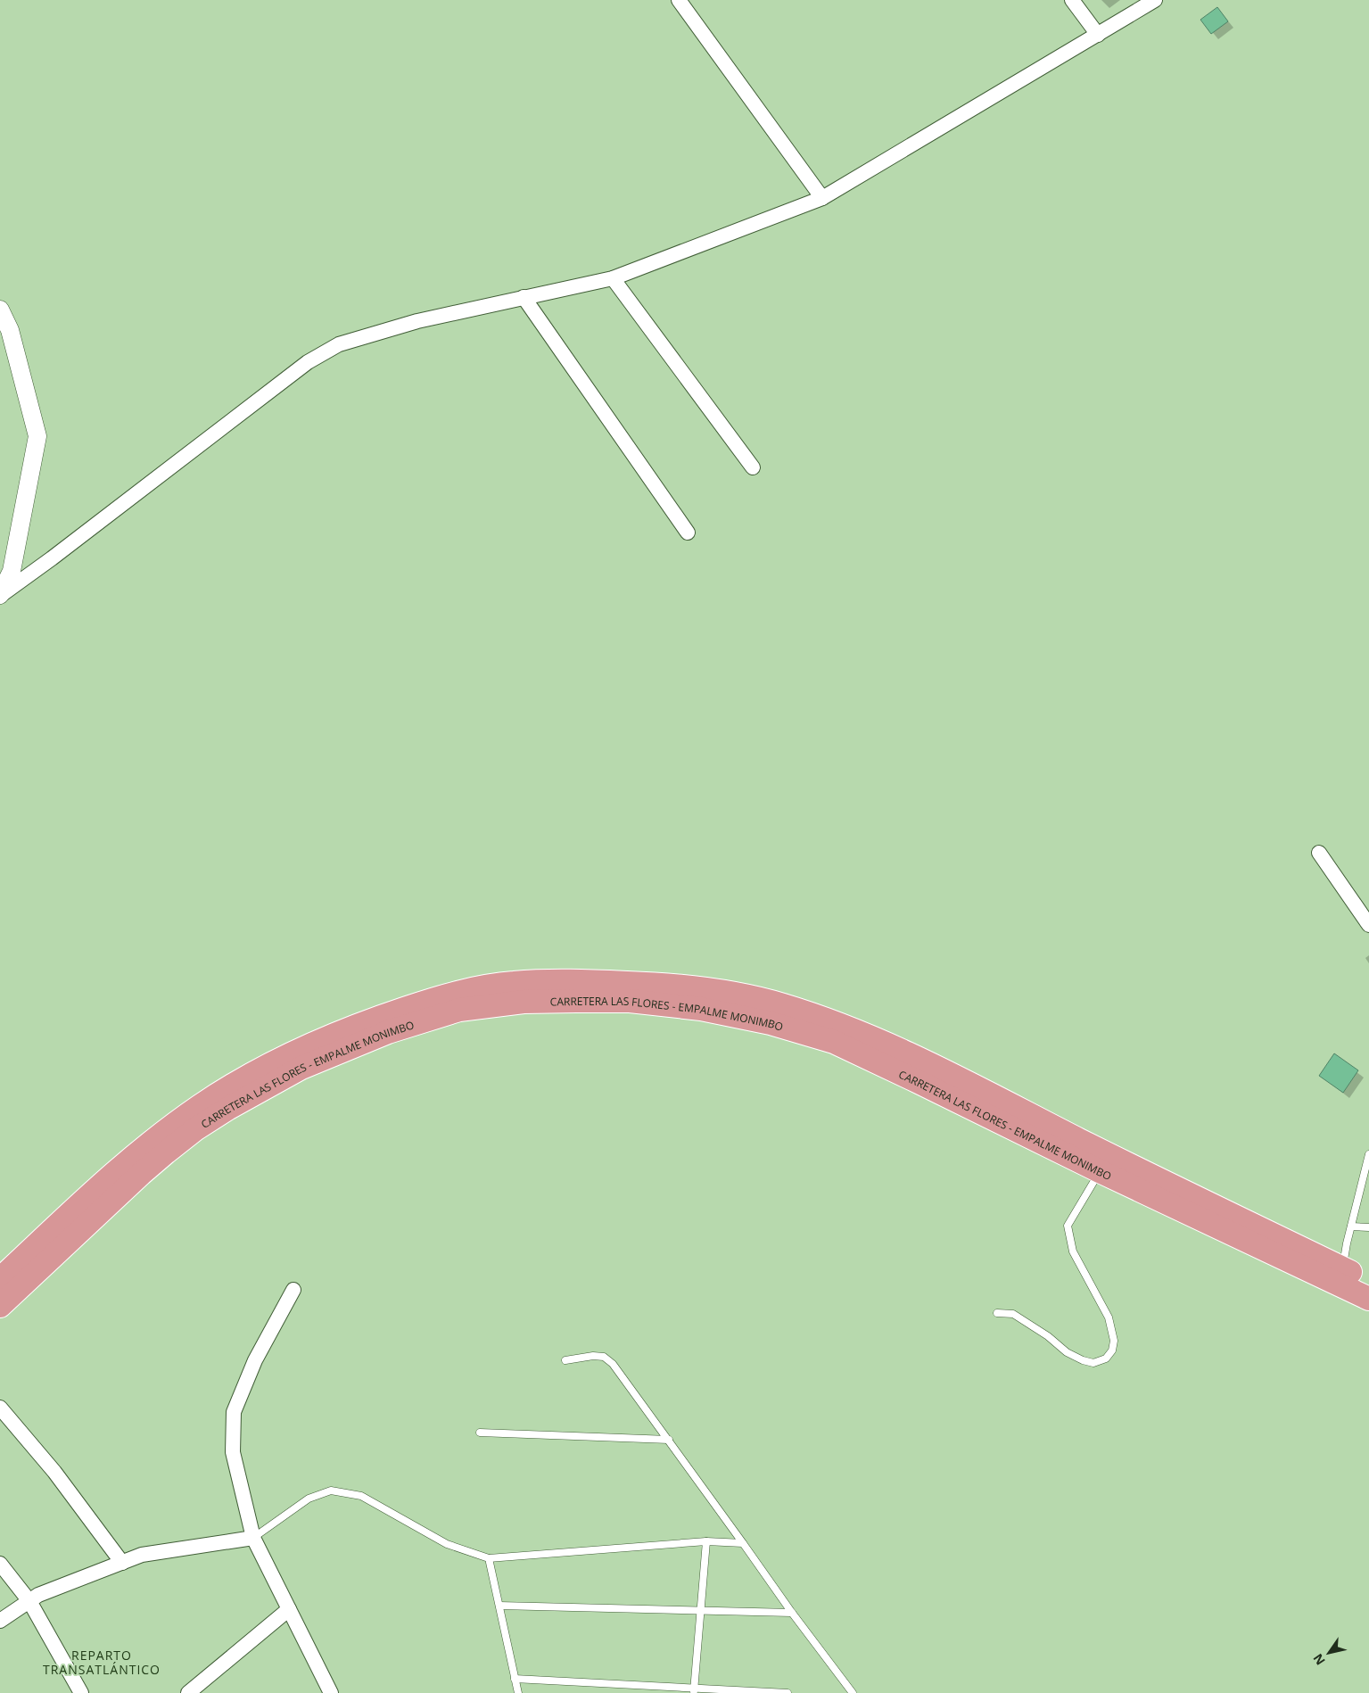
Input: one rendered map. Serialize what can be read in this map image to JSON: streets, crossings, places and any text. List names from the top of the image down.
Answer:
{
  "streets": {
    "highway": ["CARRETERA LAS FLORES - EMPALME MONIMBO"]
  },
  "districts": ["REPARTO TRANSATLÁNTICO"],
  "north": "bottom left"
}
